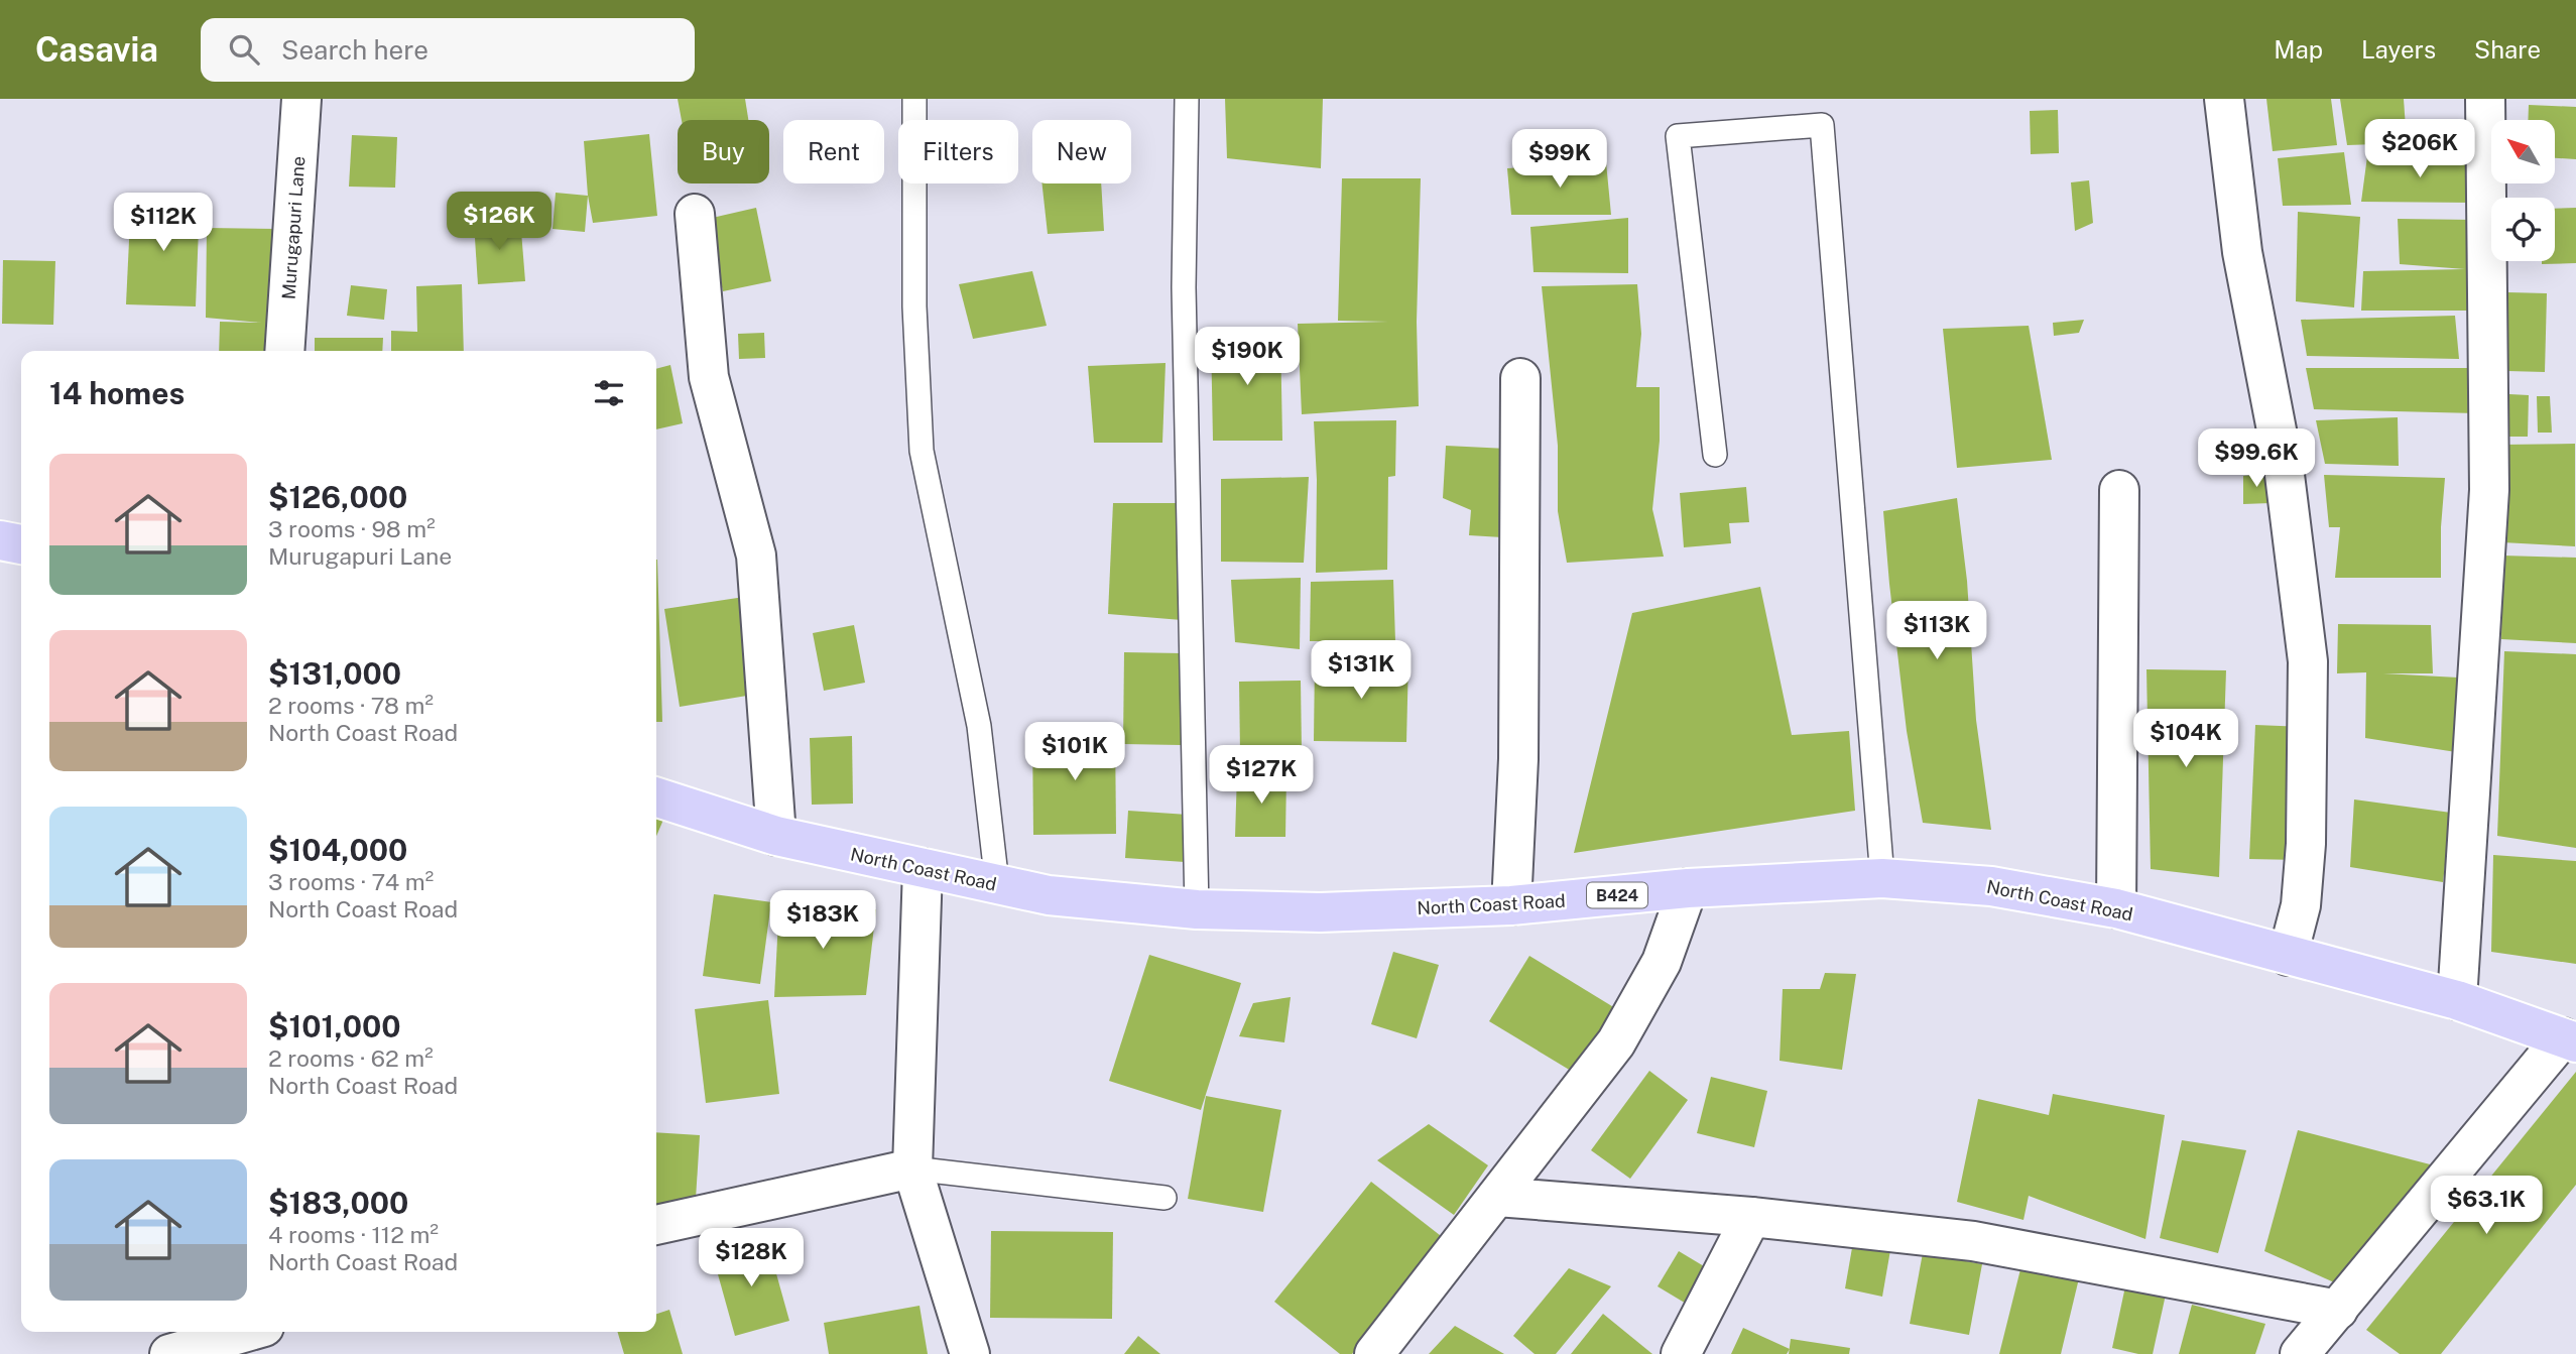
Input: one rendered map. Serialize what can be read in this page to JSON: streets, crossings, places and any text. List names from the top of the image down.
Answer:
{
  "streets": {
    "main road": ["North Coast Road", "B424"],
    "street": ["Murugapuri Lane"]
  },
  "north": "top left",
  "page": {
    "header": "Casavia",
    "search": "Search here",
    "nav": ["Map", "Layers", "Share"],
    "price": [
      "$206K",
      "$99K",
      "$126K",
      "$112K",
      "$190K",
      "$99.6K",
      "$113K",
      "$131K",
      "$104K",
      "$101K",
      "$127K",
      "$183K",
      "$63.1K",
      "$128K"
    ],
    "chip": [
      "Buy",
      "Rent",
      "Filters",
      "New"
    ],
    "heading": "14 homes",
    "list": [
      {
        "name": "$126,000",
        "note": "3 rooms · 98 m² · Murugapuri Lane"
      },
      {
        "name": "$131,000",
        "note": "2 rooms · 78 m² · North Coast Road"
      },
      {
        "name": "$104,000",
        "note": "3 rooms · 74 m² · North Coast Road"
      },
      {
        "name": "$101,000",
        "note": "2 rooms · 62 m² · North Coast Road"
      },
      {
        "name": "$183,000",
        "note": "4 rooms · 112 m² · North Coast Road"
      }
    ]
  }
}
